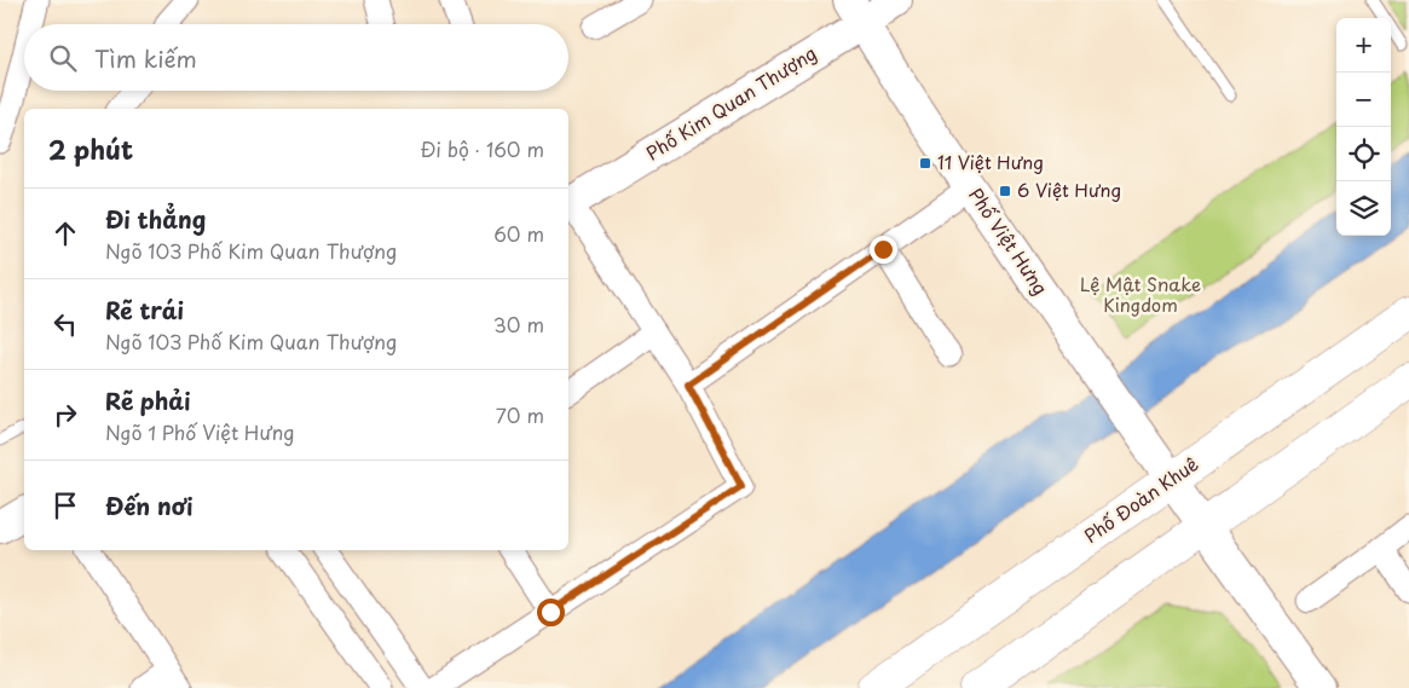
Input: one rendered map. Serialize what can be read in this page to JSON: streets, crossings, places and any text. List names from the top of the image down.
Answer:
{
  "streets": {
    "main road": ["Phố Đoàn Khuê"],
    "street": ["Phố Kim Quan Thượng", "Phố Việt Hưng"]
  },
  "crossings": [
    ["Phố Kim Quan Thượng", "Phố Việt Hưng"],
    ["Phố Việt Hưng", "Phố Đoàn Khuê"]
  ],
  "parks": ["Lệ Mật Snake Kingdom"],
  "places": {
    "transit": ["11 Việt Hưng", "6 Việt Hưng"]
  },
  "page": {
    "map_buttons": ["+", "−"],
    "search": "Tìm kiếm",
    "heading": ["2 phút", "Đi bộ · 160 m"],
    "list": [
      ["Đi thẳng", "Ngõ 103 Phố Kim Quan Thượng", "60 m"],
      ["Rẽ trái", "Ngõ 103 Phố Kim Quan Thượng", "30 m"],
      ["Rẽ phải", "Ngõ 1 Phố Việt Hưng", "70 m"],
      "Đến nơi"
    ]
  }
}
